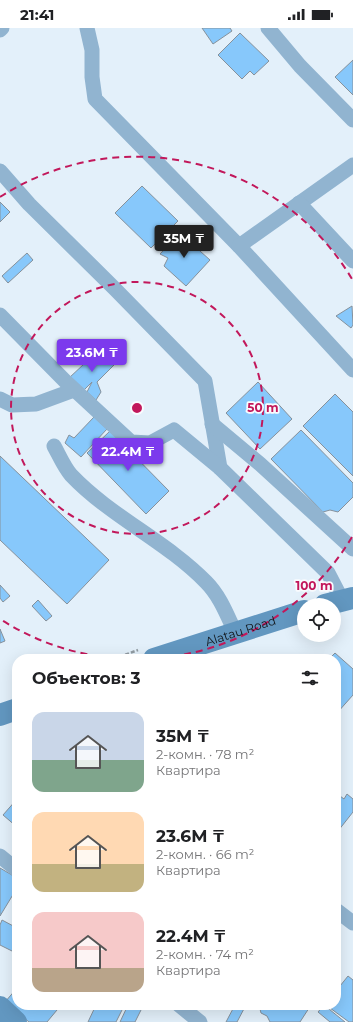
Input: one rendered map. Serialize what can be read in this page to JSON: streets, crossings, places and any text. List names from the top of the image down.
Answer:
{
  "streets": {
    "main road": ["Alatau Road"]
  },
  "page": {
    "status": "21:41",
    "price": ["35M ₸", "23.6M ₸", "22.4M ₸"],
    "heading": "Объектов: 3",
    "list": [
      {
        "name": "35M ₸",
        "note": "2-комн. · 78 m² · Квартира"
      },
      {
        "name": "23.6M ₸",
        "note": "2-комн. · 66 m² · Квартира"
      },
      {
        "name": "22.4M ₸",
        "note": "2-комн. · 74 m² · Квартира"
      }
    ]
  },
  "rings": ["50 m", "100 m"]
}
